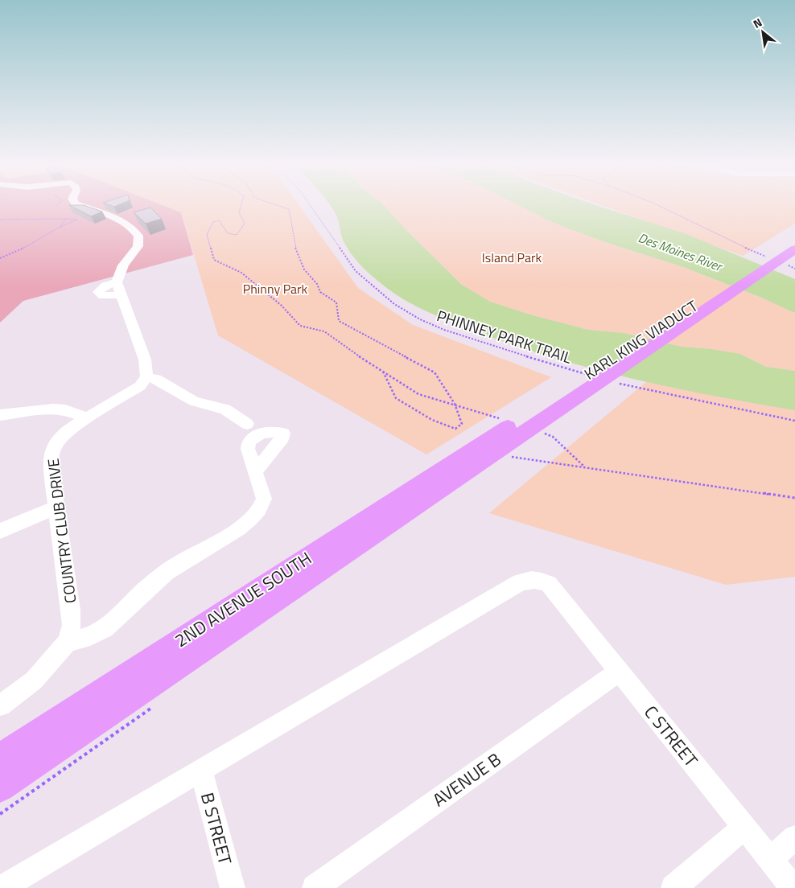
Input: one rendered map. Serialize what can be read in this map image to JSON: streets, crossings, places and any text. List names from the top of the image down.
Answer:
{
  "streets": {
    "main road": ["KARL KING VIADUCT", "2ND AVENUE SOUTH"],
    "street": [
      "COUNTRY CLUB DRIVE",
      "C STREET",
      "AVENUE B",
      "B STREET"
    ],
    "path": ["PHINNEY PARK TRAIL"]
  },
  "crossings": [
    ["KARL KING VIADUCT", "2ND AVENUE SOUTH"],
    ["C STREET", "AVENUE B"]
  ],
  "water": ["Des Moines River"],
  "parks": ["Island Park", "Phinny Park"],
  "north": "top left"
}
